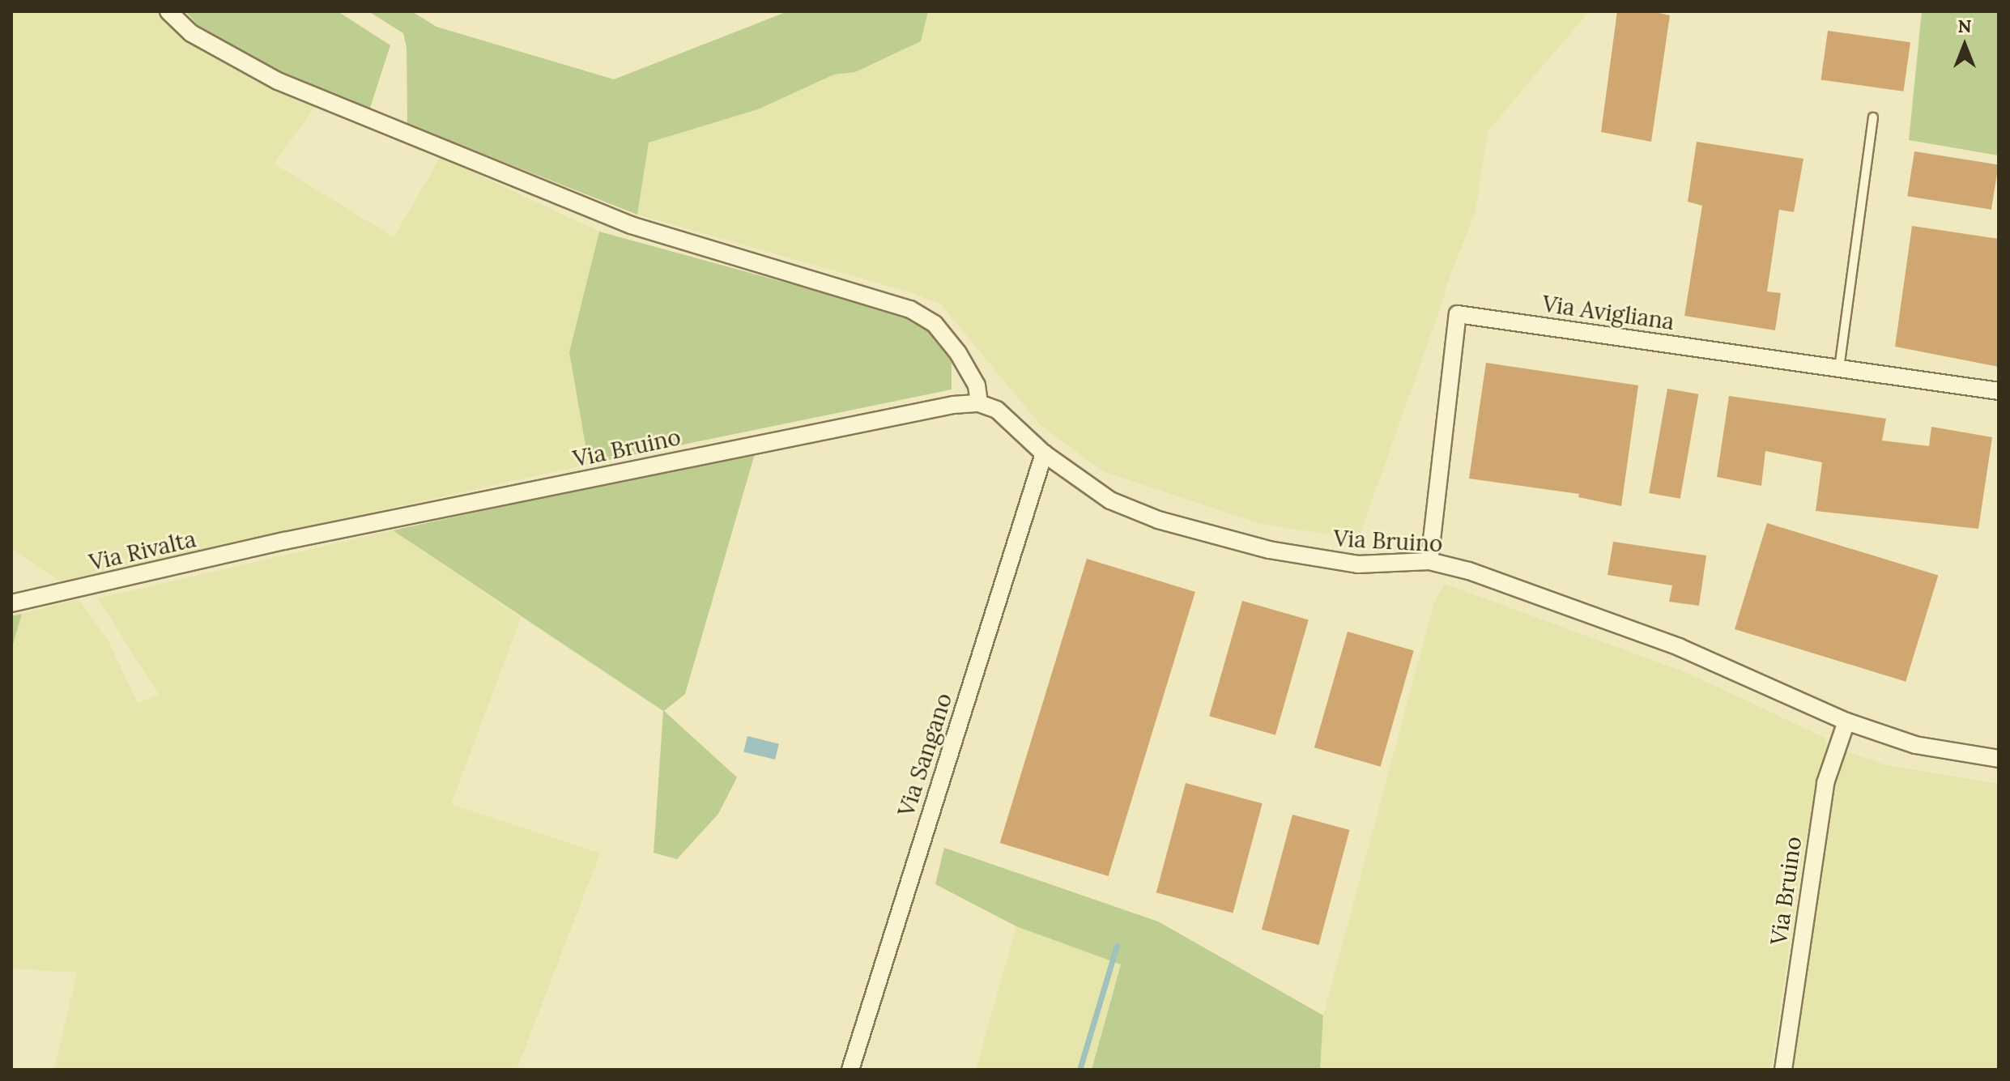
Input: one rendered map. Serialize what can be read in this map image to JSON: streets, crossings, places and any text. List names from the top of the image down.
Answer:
{
  "streets": {
    "street": [
      "Via Avigliana",
      "Via Bruino",
      "Via Rivalta",
      "Via Sangano"
    ]
  },
  "crossings": [
    ["Via Avigliana", "Via Bruino"],
    ["Via Bruino", "Via Rivalta"],
    ["Via Bruino", "Via Sangano"]
  ],
  "north": "top"
}
